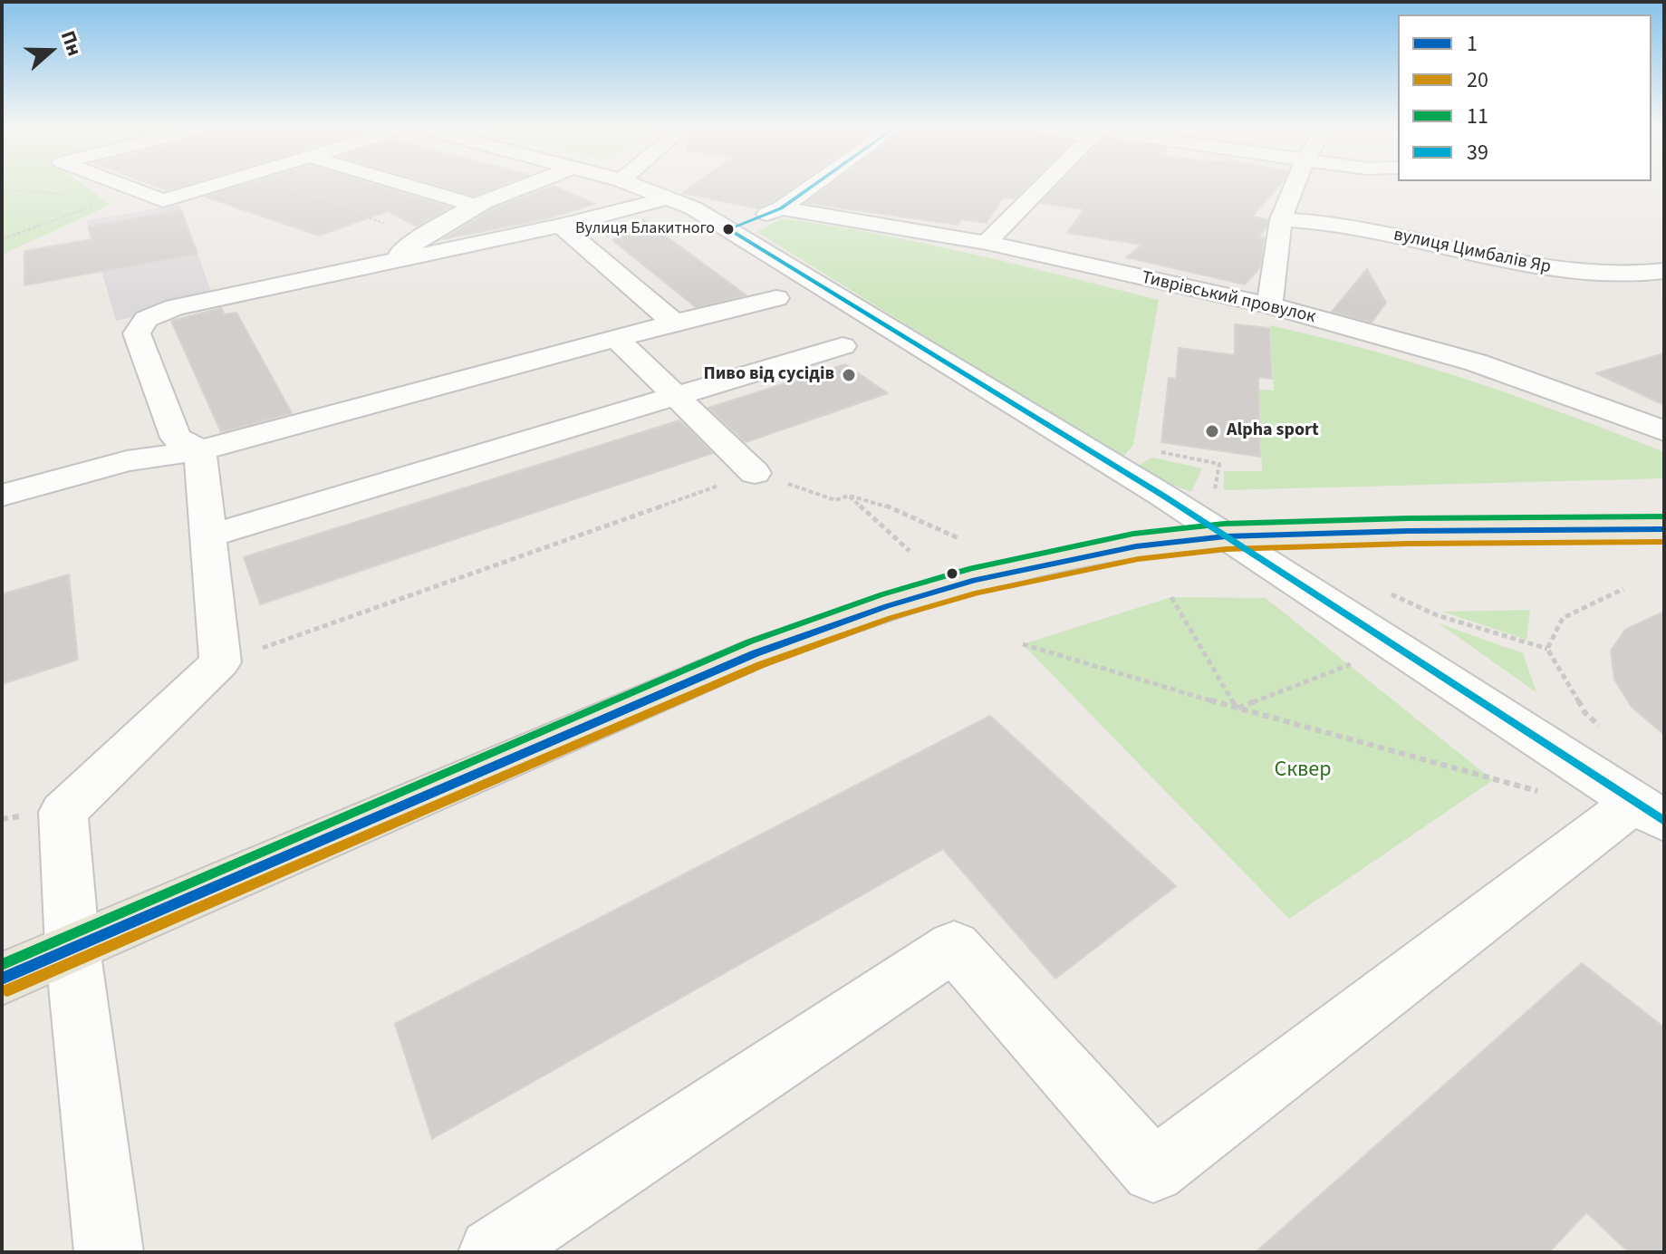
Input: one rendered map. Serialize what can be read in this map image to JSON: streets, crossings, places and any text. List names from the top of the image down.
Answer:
{
  "streets": {
    "street": ["вулиця Цимбалів Яр", "Тиврівський провулок"]
  },
  "parks": ["Сквер"],
  "places": ["Вулиця Блакитного", "Пиво від сусідів", "Alpha sport"],
  "lines": [
    "transit line 39",
    "transit line 11",
    "transit line 1",
    "transit line 20"
  ],
  "legend": [
    "1",
    "20",
    "11",
    "39"
  ],
  "north": "right"
}
